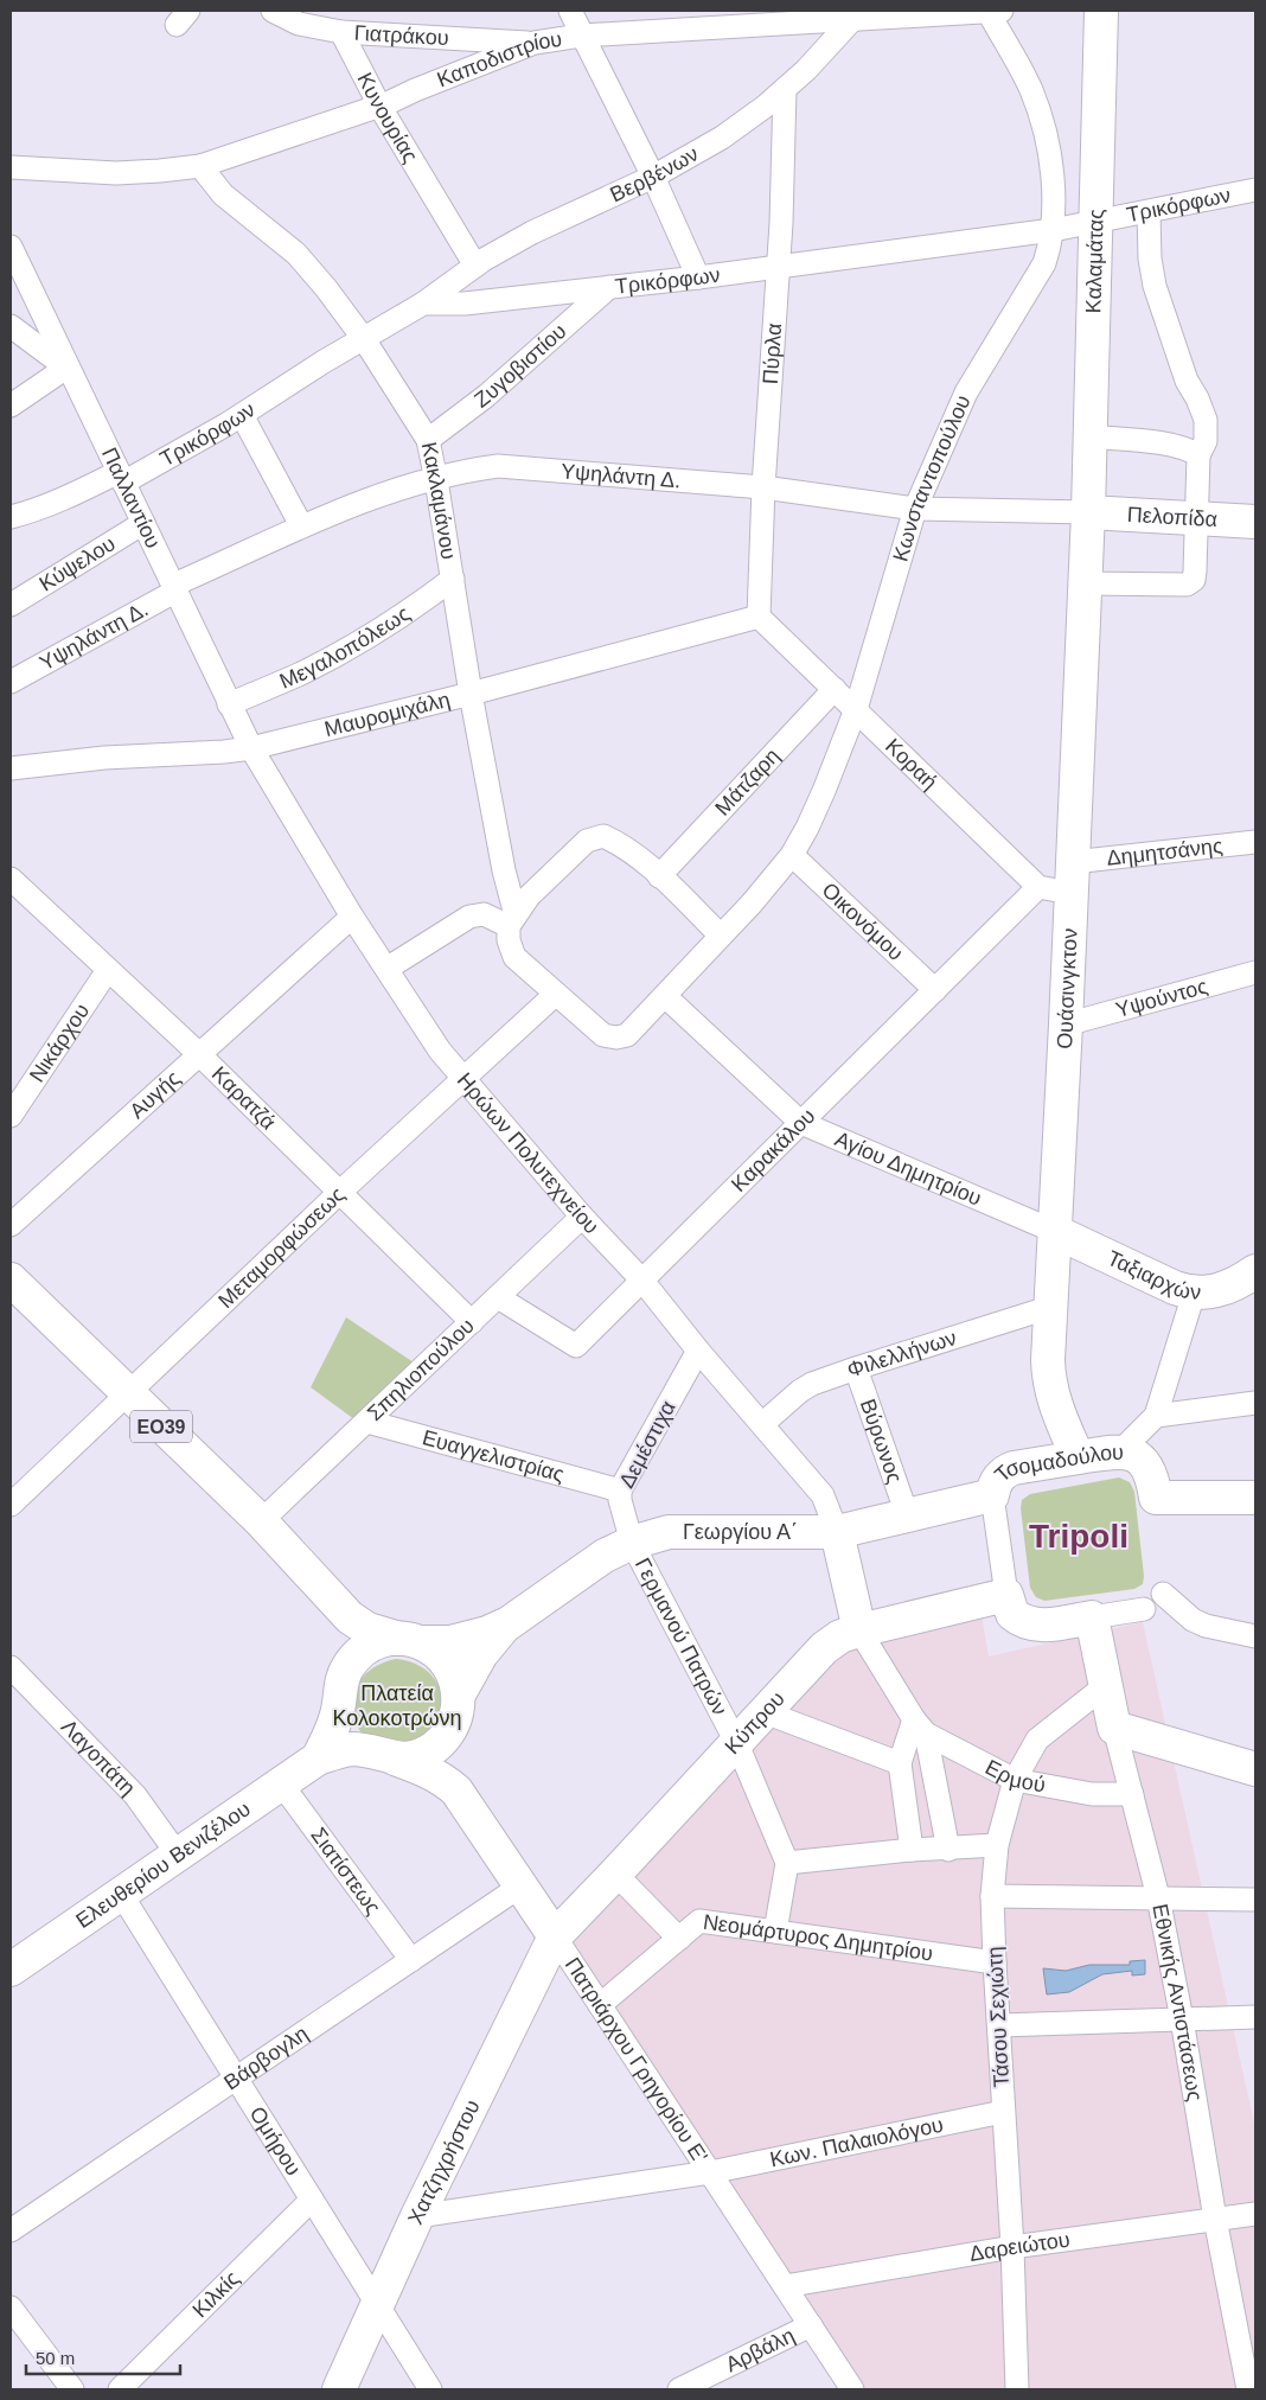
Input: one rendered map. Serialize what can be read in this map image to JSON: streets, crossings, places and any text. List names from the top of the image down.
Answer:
{
  "streets": {
    "main road": [
      "Καλαμάτας",
      "Πελοπίδα",
      "Ουάσινγκτον",
      "Ταξιαρχών",
      "ΕΟ39",
      "Τσομαδούλου",
      "Γεωργίου Α΄",
      "Κύπρου",
      "Ελευθερίου Βενιζέλου",
      "Εθνικής Αντιστάσεως",
      "Πατριάρχου Γρηγορίου Ε'",
      "Χατζηχρήστου"
    ],
    "street": [
      "Γιατράκου",
      "Καποδιστρίου",
      "Κυνουρίας",
      "Βερβένων",
      "Τρικόρφων",
      "Πύρλα",
      "Ζυγοβιστίου",
      "Υψηλάντη Δ.",
      "Κωνσταντοπούλου",
      "Παλλαντίου",
      "Κακλαμάνου",
      "Κύψελου",
      "Μεγαλοπόλεως",
      "Μαυρομιχάλη",
      "Κοραή",
      "Μάτζαρη",
      "Δημητσάνης",
      "Οικονόμου",
      "Υψούντος",
      "Νικάρχου",
      "Αυγής",
      "Καρατζά",
      "Καρακάλου",
      "Ηρώων Πολυτεχνείου",
      "Αγίου Δημητρίου",
      "Μεταμορφώσεως",
      "Φιλελλήνων",
      "Σπηλιοπούλου",
      "Βύρωνος",
      "Δεμέστιχα",
      "Ευαγγελιστρίας",
      "Γερμανού Πατρών",
      "Λαγοπάτη",
      "Ερμού",
      "Σιατίστεως",
      "Νεομάρτυρος Δημητρίου",
      "Τάσου Σεχιώτη",
      "Βάρβογλη",
      "Ομήρου",
      "Κων. Παλαιολόγου",
      "Δαρειώτου",
      "Κιλκίς",
      "Αρβάλη"
    ]
  },
  "crossings": [
    ["Γιατράκου", "Καποδιστρίου"],
    ["Γιατράκου", "Κυνουρίας"],
    ["Καποδιστρίου", "Κυνουρίας"],
    ["Καποδιστρίου", "Βερβένων"],
    ["Καποδιστρίου", "Κωνσταντοπούλου"],
    ["Καποδιστρίου", "Κακλαμάνου"],
    ["Κυνουρίας", "Βερβένων"],
    ["Βερβένων", "Τρικόρφων"],
    ["Βερβένων", "Πύρλα"],
    ["Τρικόρφων", "Καλαμάτας"],
    ["Τρικόρφων", "Πύρλα"],
    ["Τρικόρφων", "Ζυγοβιστίου"],
    ["Τρικόρφων", "Κωνσταντοπούλου"],
    ["Τρικόρφων", "Παλλαντίου"],
    ["Τρικόρφων", "Κακλαμάνου"],
    ["Καλαμάτας", "Υψηλάντη Δ."],
    ["Καλαμάτας", "Πελοπίδα"],
    ["Καλαμάτας", "Ουάσινγκτον"],
    ["Πύρλα", "Υψηλάντη Δ."],
    ["Πύρλα", "Μαυρομιχάλη"],
    ["Πύρλα", "Κοραή"],
    ["Ζυγοβιστίου", "Κακλαμάνου"],
    ["Υψηλάντη Δ.", "Κωνσταντοπούλου"],
    ["Υψηλάντη Δ.", "Παλλαντίου"],
    ["Υψηλάντη Δ.", "Κακλαμάνου"],
    ["Υψηλάντη Δ.", "Πελοπίδα"],
    ["Υψηλάντη Δ.", "Ουάσινγκτον"],
    ["Κωνσταντοπούλου", "Κακλαμάνου"],
    ["Κωνσταντοπούλου", "Κοραή"],
    ["Κωνσταντοπούλου", "Μάτζαρη"],
    ["Κωνσταντοπούλου", "Οικονόμου"],
    ["Κωνσταντοπούλου", "Αγίου Δημητρίου"],
    ["Κωνσταντοπούλου", "Μεταμορφώσεως"],
    ["Παλλαντίου", "Κύψελου"],
    ["Παλλαντίου", "Μεγαλοπόλεως"],
    ["Παλλαντίου", "Μαυρομιχάλη"],
    ["Παλλαντίου", "Ηρώων Πολυτεχνείου"],
    ["Κακλαμάνου", "Μεγαλοπόλεως"],
    ["Κακλαμάνου", "Μαυρομιχάλη"],
    ["Κακλαμάνου", "Μάτζαρη"],
    ["Κακλαμάνου", "Αγίου Δημητρίου"],
    ["Κακλαμάνου", "Μεταμορφώσεως"],
    ["Πελοπίδα", "Ουάσινγκτον"],
    ["Μαυρομιχάλη", "Κοραή"],
    ["Μαυρομιχάλη", "Ηρώων Πολυτεχνείου"],
    ["Κοραή", "Μάτζαρη"],
    ["Κοραή", "Καρακάλου"],
    ["Μάτζαρη", "Αγίου Δημητρίου"],
    ["Μάτζαρη", "Μεταμορφώσεως"],
    ["Δημητσάνης", "Ουάσινγκτον"],
    ["Οικονόμου", "Καρακάλου"],
    ["Ουάσινγκτον", "Υψούντος"],
    ["Ουάσινγκτον", "Αγίου Δημητρίου"],
    ["Ουάσινγκτον", "Ταξιαρχών"],
    ["Ουάσινγκτον", "Φιλελλήνων"],
    ["Ουάσινγκτον", "Τσομαδούλου"],
    ["Νικάρχου", "Καρατζά"],
    ["Αυγής", "Καρατζά"],
    ["Αυγής", "Ηρώων Πολυτεχνείου"],
    ["Καρατζά", "Μεταμορφώσεως"],
    ["Καρατζά", "Σπηλιοπούλου"],
    ["Καρακάλου", "Ηρώων Πολυτεχνείου"],
    ["Καρακάλου", "Αγίου Δημητρίου"],
    ["Καρακάλου", "Σπηλιοπούλου"],
    ["Ηρώων Πολυτεχνείου", "Μεταμορφώσεως"],
    ["Ηρώων Πολυτεχνείου", "Φιλελλήνων"],
    ["Ηρώων Πολυτεχνείου", "Σπηλιοπούλου"],
    ["Ηρώων Πολυτεχνείου", "Δεμέστιχα"],
    ["Ηρώων Πολυτεχνείου", "Γεωργίου Α΄"],
    ["Αγίου Δημητρίου", "Μεταμορφώσεως"],
    ["Αγίου Δημητρίου", "Ταξιαρχών"],
    ["Μεταμορφώσεως", "ΕΟ39"],
    ["Φιλελλήνων", "Βύρωνος"],
    ["Σπηλιοπούλου", "ΕΟ39"],
    ["Σπηλιοπούλου", "Ευαγγελιστρίας"],
    ["ΕΟ39", "Γεωργίου Α΄"],
    ["ΕΟ39", "Πατριάρχου Γρηγορίου Ε'"],
    ["Βύρωνος", "Γεωργίου Α΄"],
    ["Δεμέστιχα", "Ευαγγελιστρίας"],
    ["Δεμέστιχα", "Γεωργίου Α΄"],
    ["Δεμέστιχα", "Γερμανού Πατρών"],
    ["Τσομαδούλου", "Γεωργίου Α΄"],
    ["Τσομαδούλου", "Κύπρου"],
    ["Τσομαδούλου", "Εθνικής Αντιστάσεως"],
    ["Γεωργίου Α΄", "Γερμανού Πατρών"],
    ["Γεωργίου Α΄", "Πατριάρχου Γρηγορίου Ε'"],
    ["Γερμανού Πατρών", "Κύπρου"],
    ["Κύπρου", "Πατριάρχου Γρηγορίου Ε'"],
    ["Κύπρου", "Χατζηχρήστου"],
    ["Λαγοπάτη", "Ελευθερίου Βενιζέλου"],
    ["Ερμού", "Εθνικής Αντιστάσεως"],
    ["Ερμού", "Τάσου Σεχιώτη"],
    ["Ελευθερίου Βενιζέλου", "Σιατίστεως"],
    ["Ελευθερίου Βενιζέλου", "Ομήρου"],
    ["Σιατίστεως", "Βάρβογλη"],
    ["Νεομάρτυρος Δημητρίου", "Τάσου Σεχιώτη"],
    ["Νεομάρτυρος Δημητρίου", "Πατριάρχου Γρηγορίου Ε'"],
    ["Εθνικής Αντιστάσεως", "Τάσου Σεχιώτη"],
    ["Εθνικής Αντιστάσεως", "Δαρειώτου"],
    ["Τάσου Σεχιώτη", "Κων. Παλαιολόγου"],
    ["Τάσου Σεχιώτη", "Δαρειώτου"],
    ["Βάρβογλη", "Πατριάρχου Γρηγορίου Ε'"],
    ["Βάρβογλη", "Ομήρου"],
    ["Πατριάρχου Γρηγορίου Ε'", "Κων. Παλαιολόγου"],
    ["Πατριάρχου Γρηγορίου Ε'", "Χατζηχρήστου"],
    ["Πατριάρχου Γρηγορίου Ε'", "Δαρειώτου"],
    ["Πατριάρχου Γρηγορίου Ε'", "Αρβάλη"],
    ["Ομήρου", "Χατζηχρήστου"],
    ["Ομήρου", "Κιλκίς"],
    ["Κων. Παλαιολόγου", "Χατζηχρήστου"]
  ],
  "districts": ["Tripoli"],
  "parks": ["Πλατεία Κολοκοτρώνη"],
  "scale_bar": "50 m"
}
